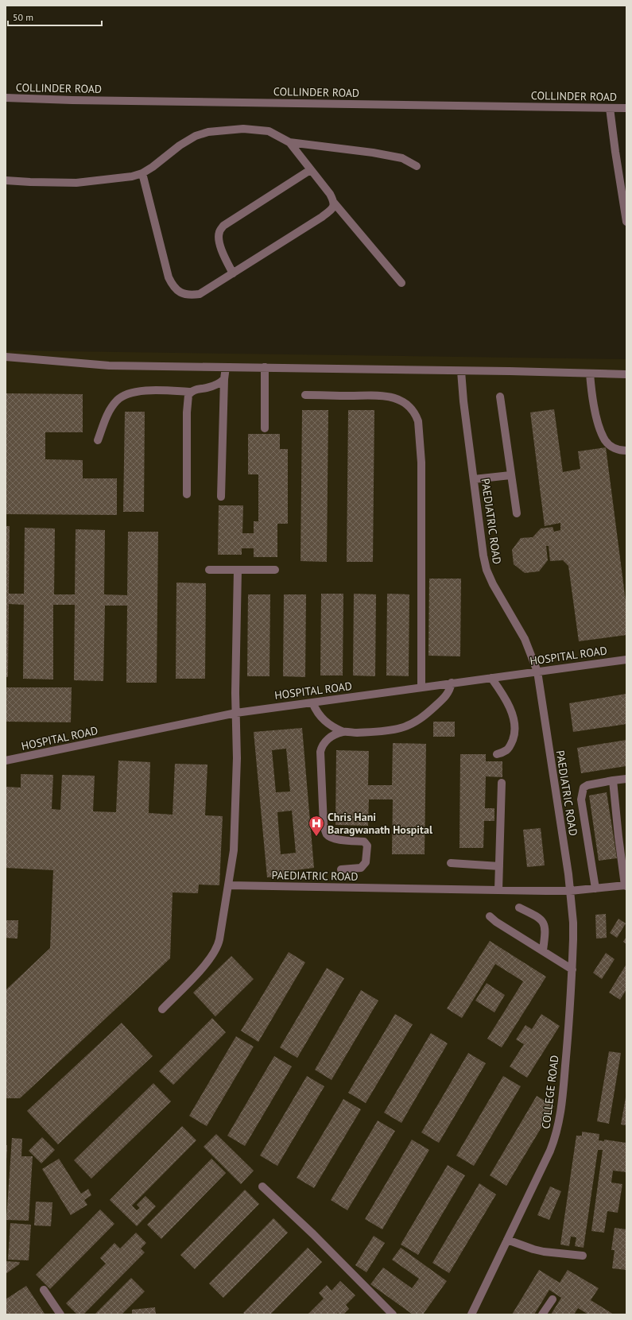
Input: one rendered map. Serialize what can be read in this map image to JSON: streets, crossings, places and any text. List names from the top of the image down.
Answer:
{
  "streets": {
    "street": [
      "COLLINDER ROAD",
      "PAEDIATRIC ROAD",
      "HOSPITAL ROAD",
      "COLLEGE ROAD"
    ]
  },
  "crossings": [
    ["PAEDIATRIC ROAD", "HOSPITAL ROAD"],
    ["PAEDIATRIC ROAD", "COLLEGE ROAD"]
  ],
  "places": {
    "hospital": ["Chris Hani Baragwanath Hospital"]
  },
  "scale_bar": "50 m"
}
